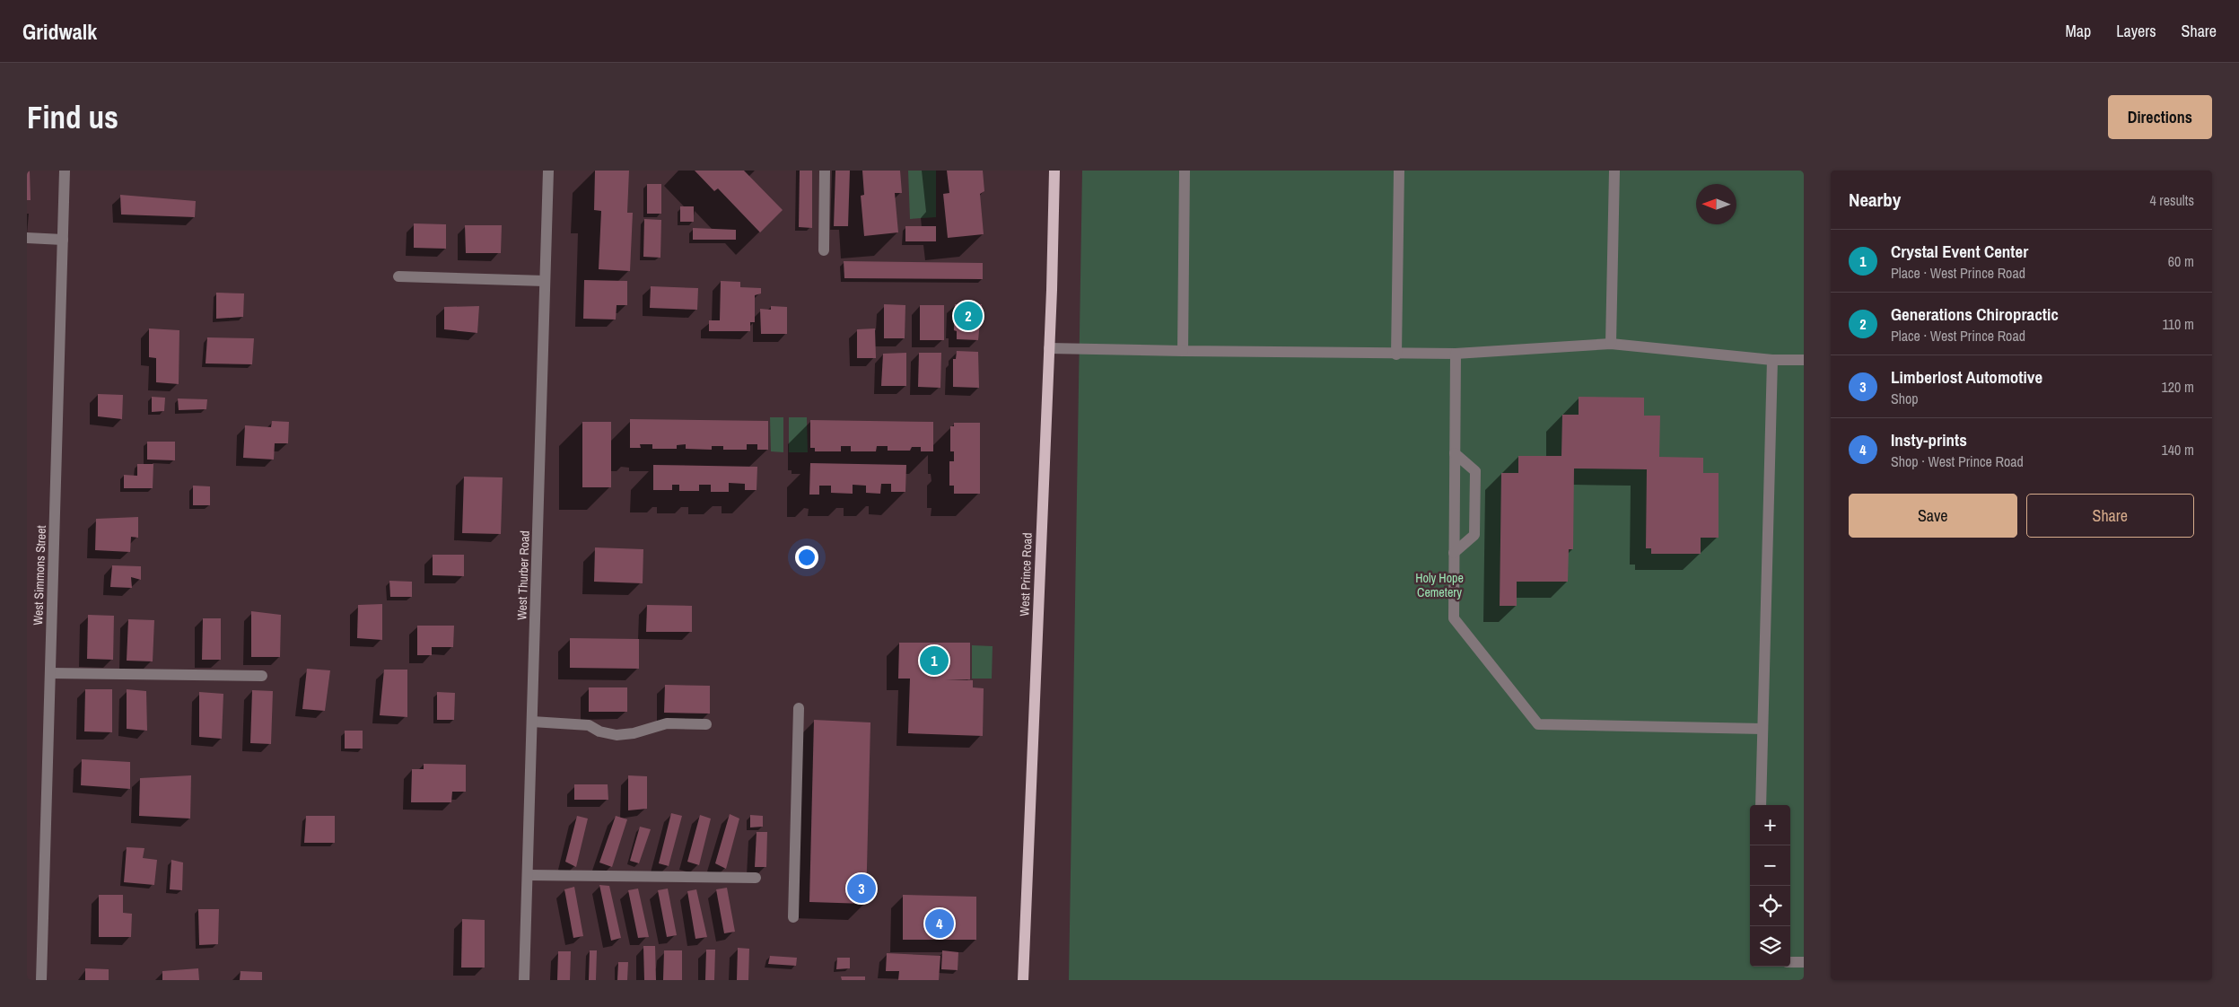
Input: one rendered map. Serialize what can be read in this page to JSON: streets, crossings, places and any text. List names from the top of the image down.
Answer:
{
  "streets": {
    "main road": ["West Prince Road"],
    "street": ["West Simmons Street", "West Thurber Road"]
  },
  "parks": ["Holy Hope Cemetery"],
  "north": "left",
  "page": {
    "header": "Gridwalk",
    "nav": ["Map", "Layers", "Share"],
    "buttons": [
      "Directions",
      ["Save", "Share"]
    ],
    "title": "Find us",
    "heading": ["Nearby", "4 results"],
    "list": [
      {
        "mark": "1",
        "name": "Crystal Event Center",
        "note": "Place · West Prince Road",
        "value": "60 m"
      },
      {
        "mark": "2",
        "name": "Generations Chiropractic",
        "note": "Place · West Prince Road",
        "value": "110 m"
      },
      {
        "mark": "3",
        "name": "Limberlost Automotive",
        "note": "Shop",
        "value": "120 m"
      },
      {
        "mark": "4",
        "name": "Insty-prints",
        "note": "Shop · West Prince Road",
        "value": "140 m"
      }
    ],
    "pins": [
      "2",
      "1",
      "3",
      "4"
    ],
    "map_buttons": ["+", "−"]
  }
}
